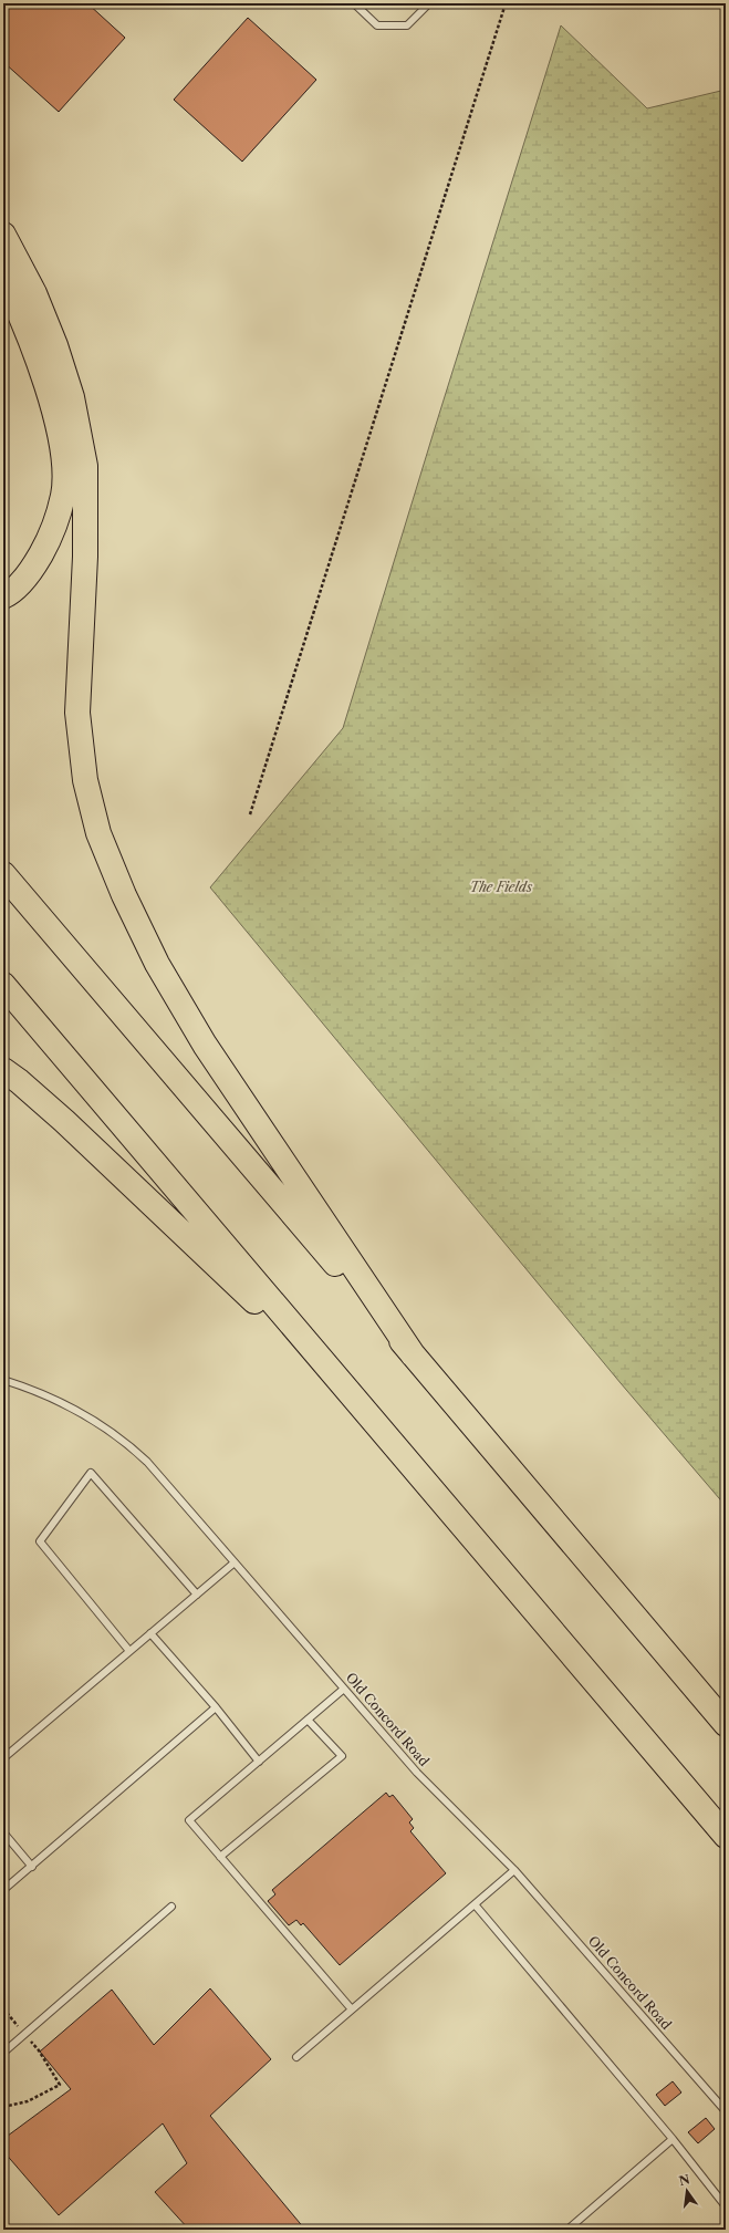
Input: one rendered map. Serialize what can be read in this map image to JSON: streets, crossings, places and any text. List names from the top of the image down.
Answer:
{
  "streets": {
    "lane": ["Old Concord Road"]
  },
  "parks": ["The Fields"],
  "north": "top"
}
